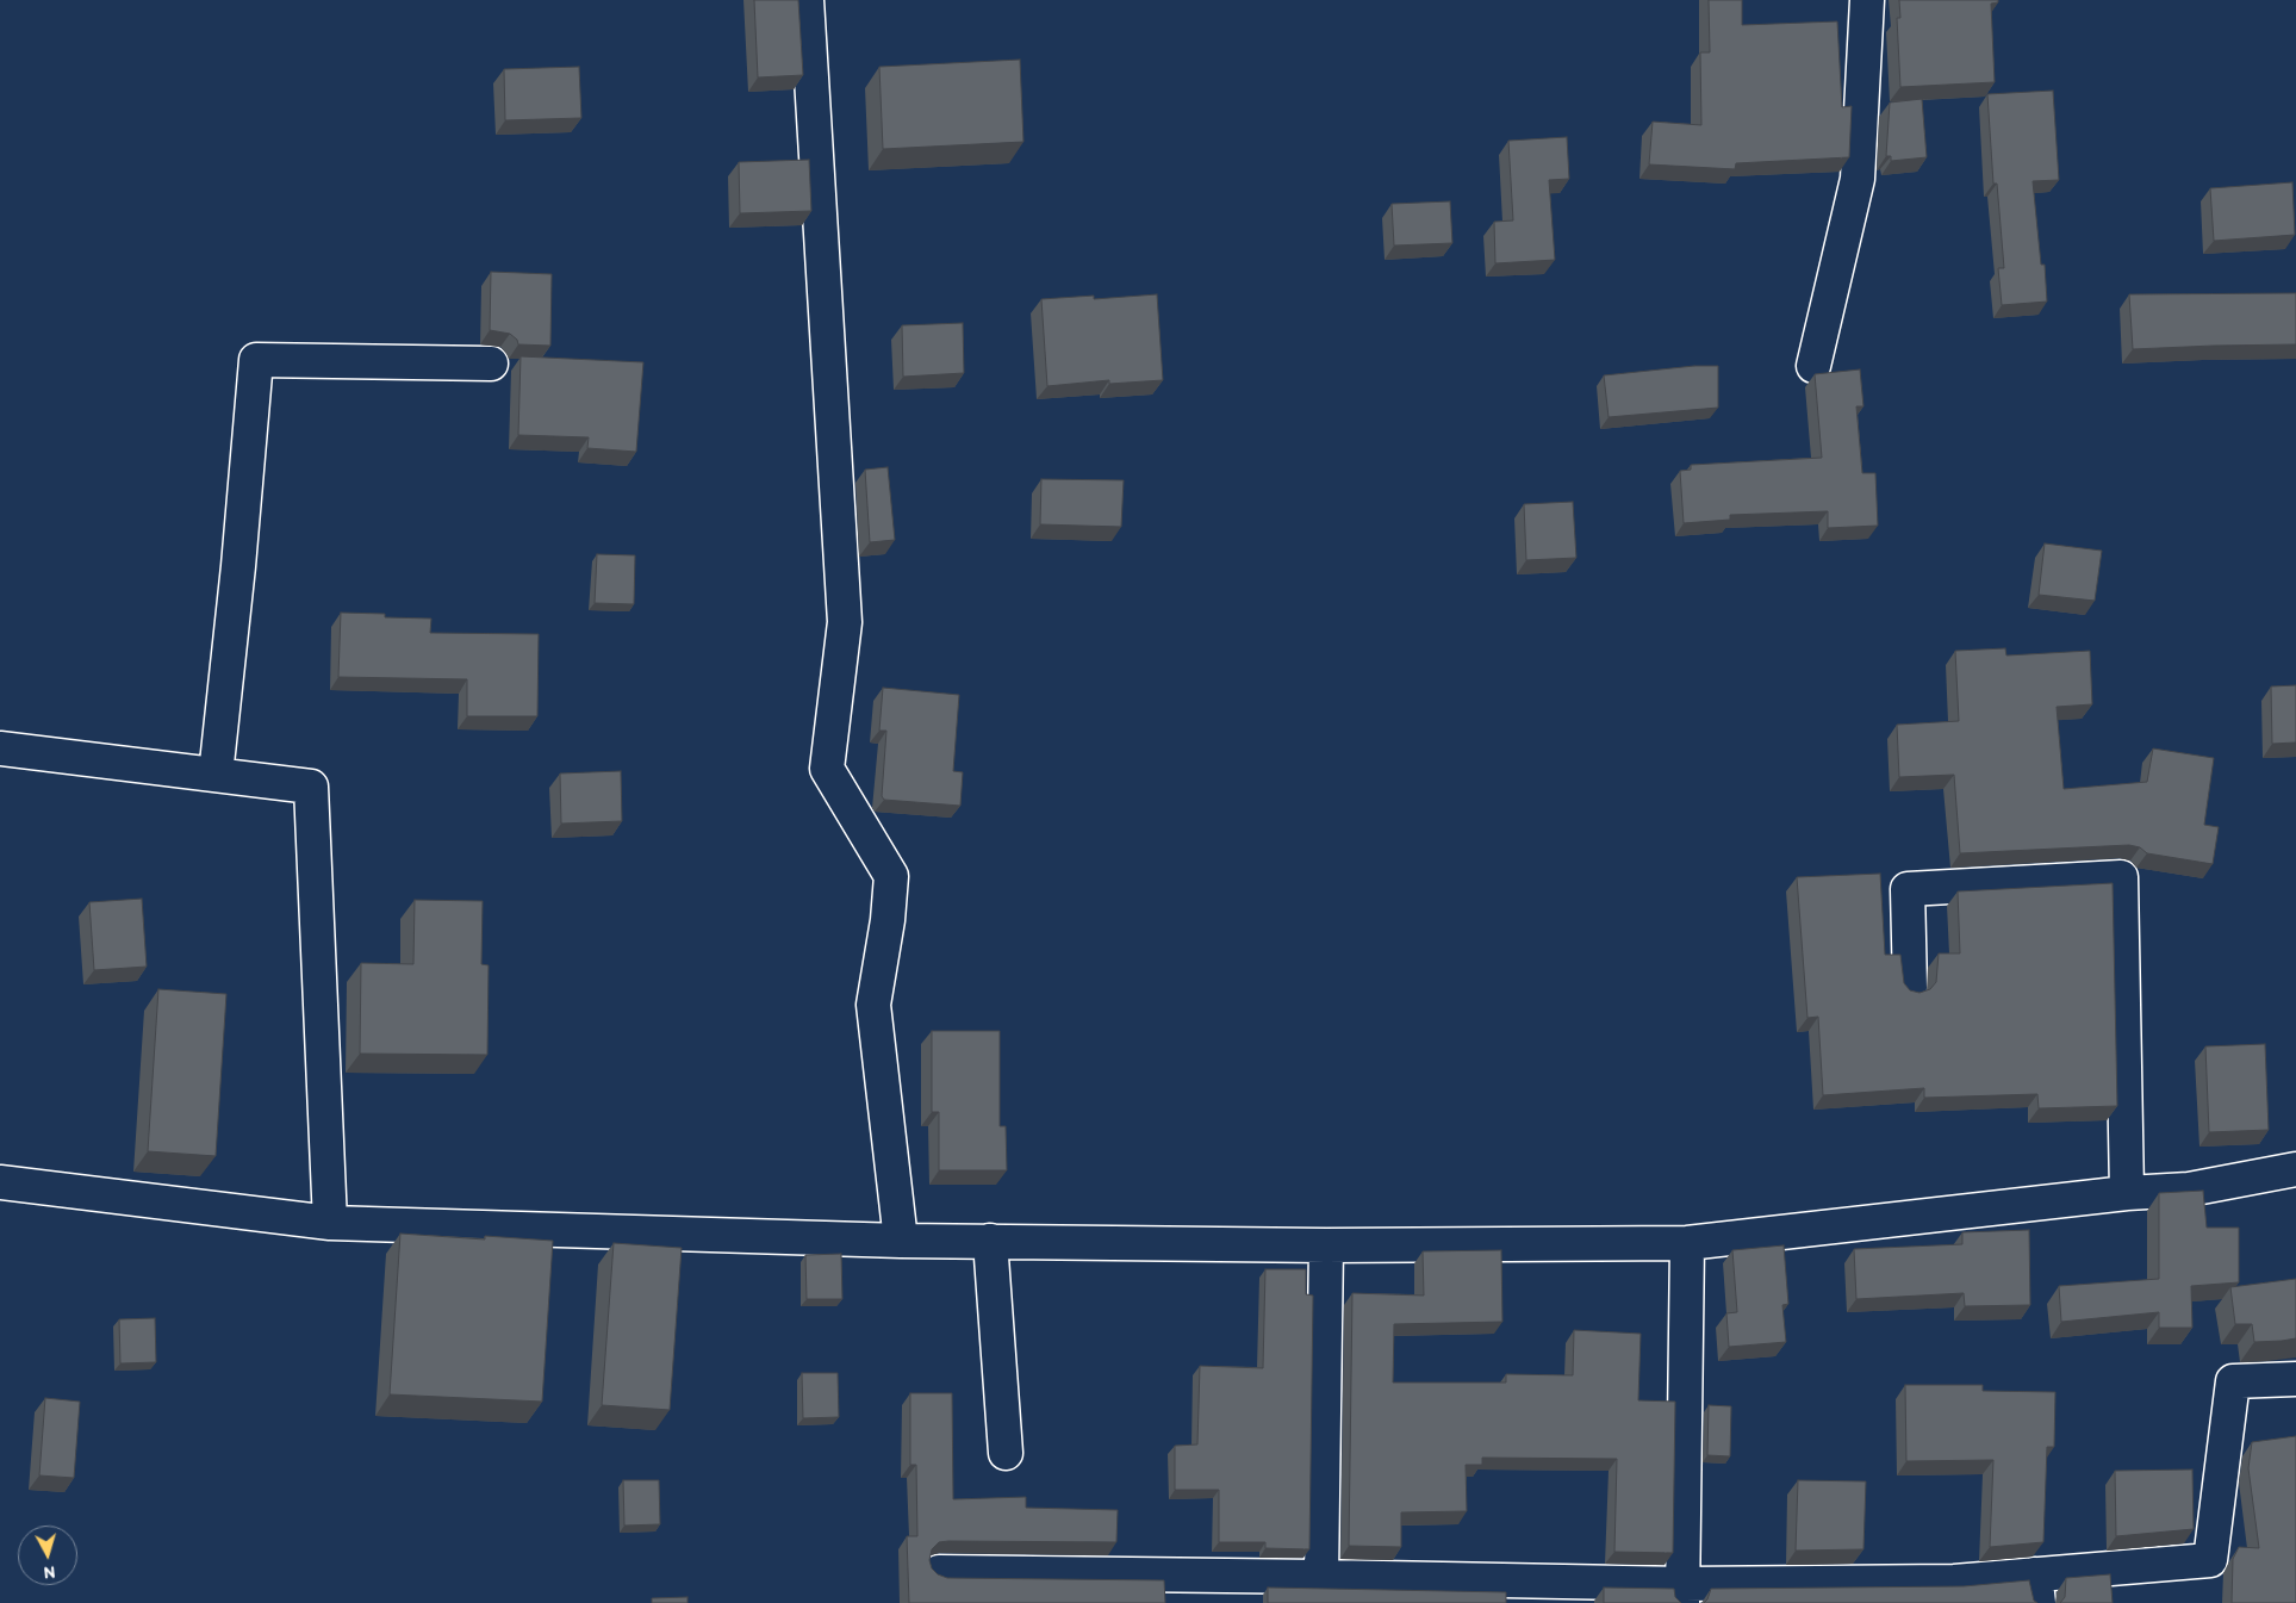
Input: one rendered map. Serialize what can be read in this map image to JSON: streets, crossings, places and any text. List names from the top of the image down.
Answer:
{
  "north": "bottom"
}
